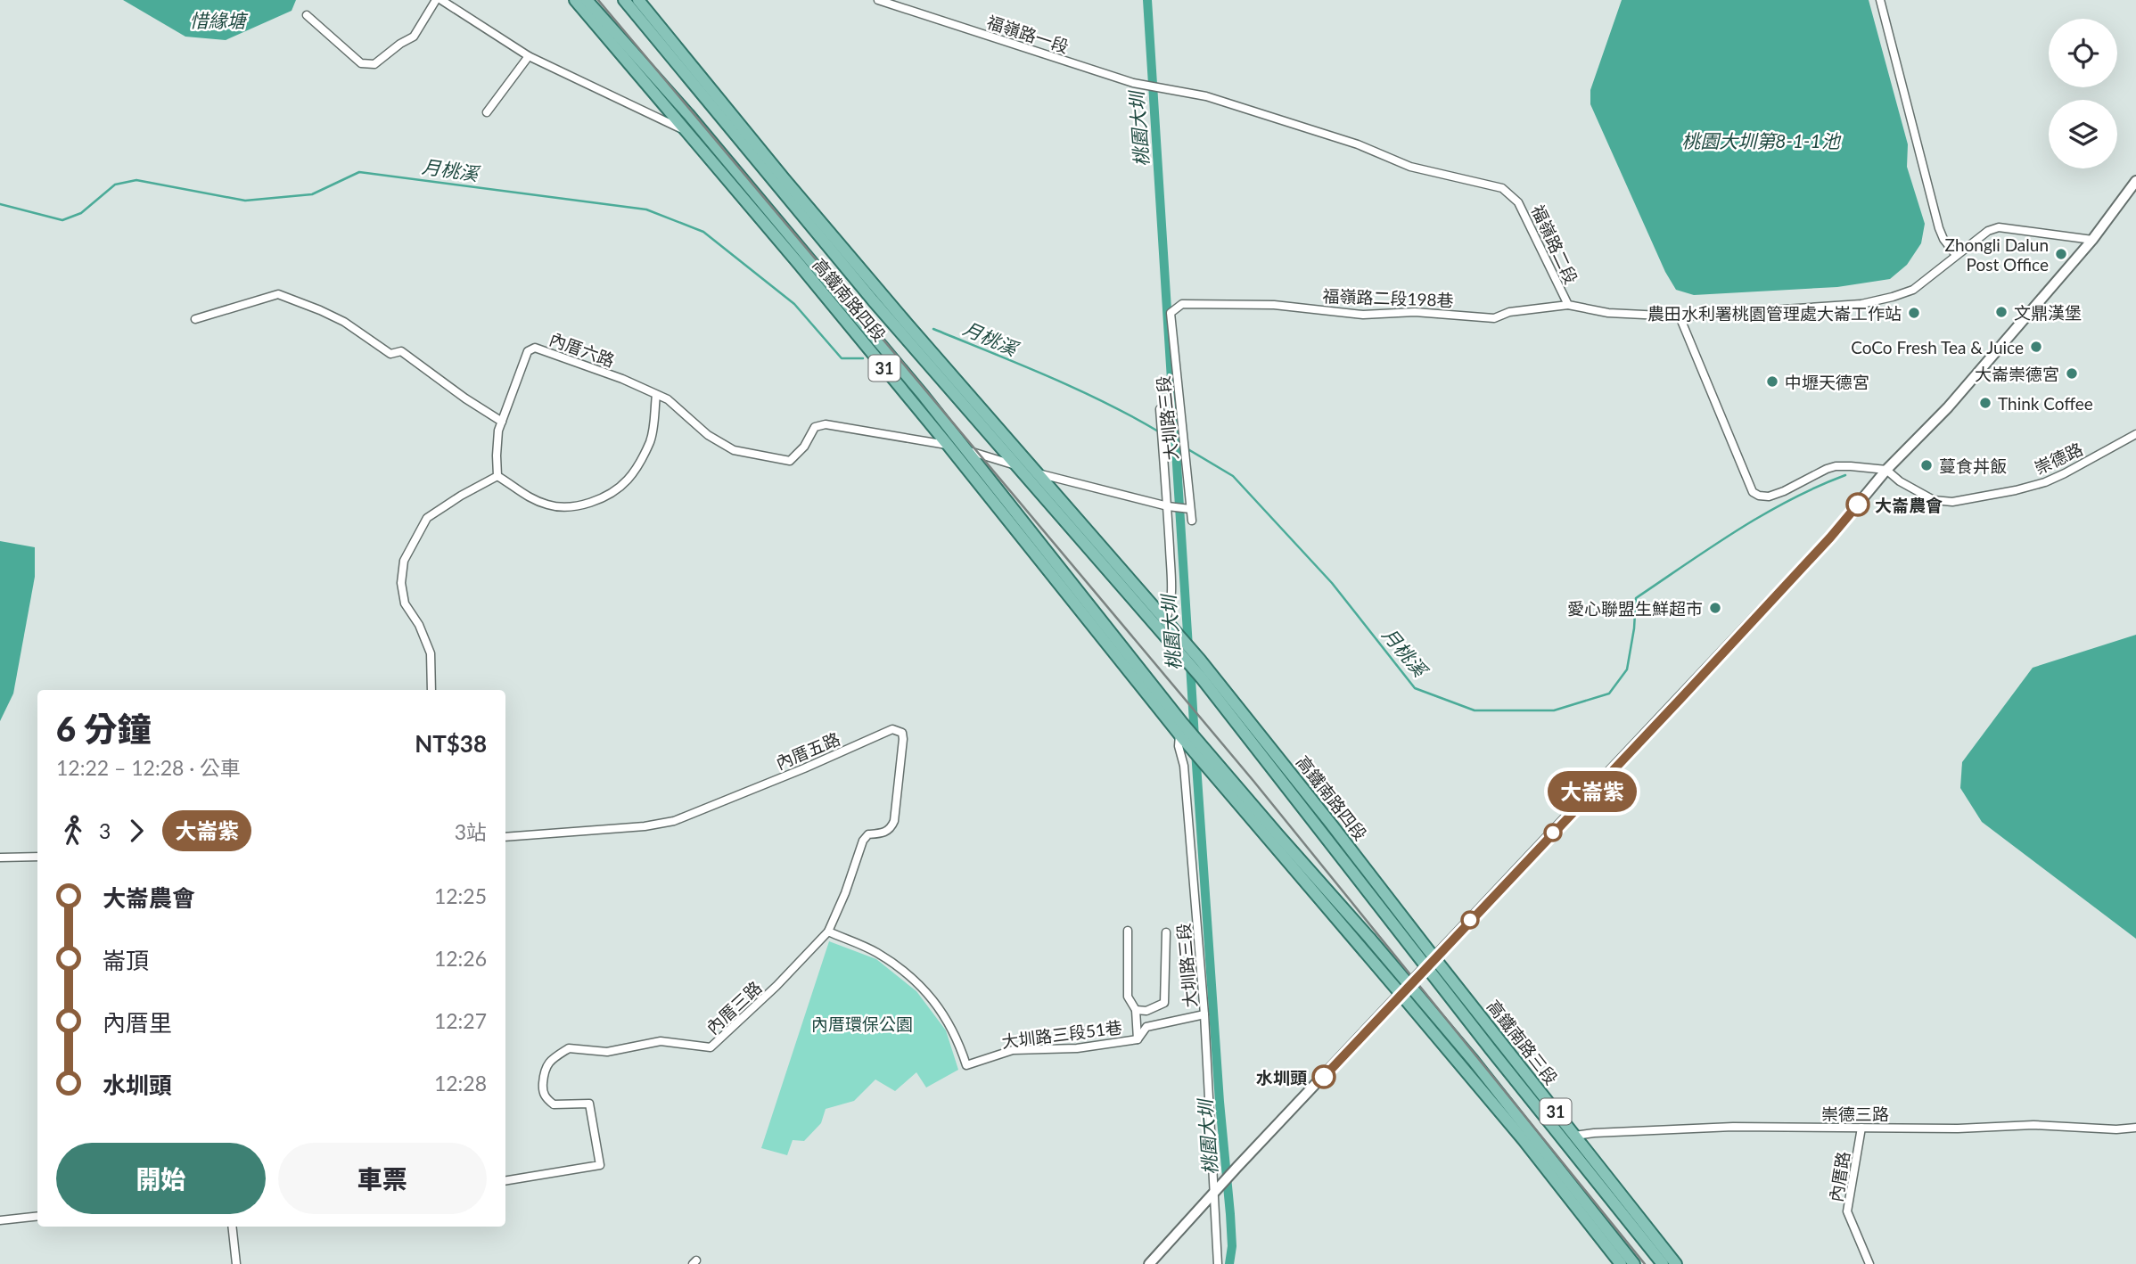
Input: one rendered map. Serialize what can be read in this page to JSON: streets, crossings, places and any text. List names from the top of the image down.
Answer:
{
  "streets": {
    "main road": ["高鐵南路四段", "31", "高鐵南路三段"],
    "street": [
      "福嶺路一段",
      "福嶺路二段",
      "福嶺路二段198巷",
      "內厝六路",
      "大圳路三段",
      "崇德路",
      "內厝五路",
      "內厝三路",
      "大圳路三段51巷",
      "崇德三路",
      "內厝路"
    ]
  },
  "crossings": [
    ["福嶺路一段", "福嶺路二段"],
    ["福嶺路二段", "福嶺路二段198巷"],
    ["福嶺路二段198巷", "大圳路三段"],
    ["高鐵南路四段", "內厝六路"],
    ["高鐵南路四段", "31"],
    ["高鐵南路四段", "大圳路三段"],
    ["高鐵南路四段", "高鐵南路三段"],
    ["31", "大圳路三段"],
    ["大圳路三段", "大圳路三段51巷"],
    ["內厝五路", "內厝三路"],
    ["內厝五路", "大圳路三段51巷"],
    ["內厝三路", "大圳路三段51巷"],
    ["高鐵南路三段", "崇德三路"],
    ["崇德三路", "內厝路"]
  ],
  "water": [
    "惜緣塘",
    "桃園大圳",
    "桃園大圳第8-1-1池",
    "月桃溪"
  ],
  "parks": ["內厝環保公園"],
  "places": [
    "Zhongli Dalun Post Office",
    "文鼎漢堡",
    "農田水利署桃園管理處大崙工作站",
    "CoCo Fresh Tea & Juice",
    "大崙崇德宮",
    "中壢天德宮",
    "Think Coffee",
    "蔓食丼飯",
    "大崙農會",
    "愛心聯盟生鮮超市",
    "水圳頭"
  ],
  "lines": ["bus line 大崙紫"],
  "page": {
    "on_map": "大崙紫",
    "heading": ["6 分鐘", "12:22 – 12:28 · 公車", "NT$38"],
    "legs": ["3", "大崙紫", "3站"],
    "list": [
      {
        "name": "大崙農會",
        "value": "12:25"
      },
      {
        "name": "崙頂",
        "value": "12:26"
      },
      {
        "name": "內厝里",
        "value": "12:27"
      },
      {
        "name": "水圳頭",
        "value": "12:28"
      }
    ],
    "buttons": ["開始", "車票"]
  }
}
